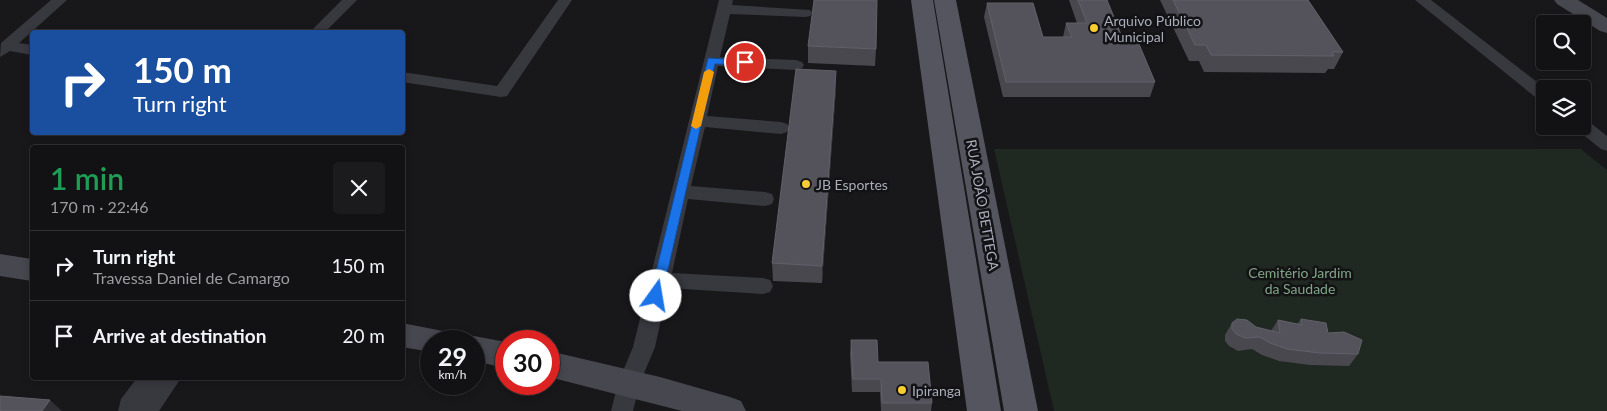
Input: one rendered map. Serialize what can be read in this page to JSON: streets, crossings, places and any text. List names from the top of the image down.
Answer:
{
  "streets": {
    "main road": ["RUA JOÃO BETTEGA"]
  },
  "parks": ["Cemitério Jardim da Saudade"],
  "places": ["Arquivo Público Municipal", "JB Esportes", "Ipiranga"],
  "page": {
    "turn": ["150 m", "Turn right"],
    "heading": ["1 min", "170 m · 22:46"],
    "list": [
      {
        "name": "Turn right",
        "note": "Travessa Daniel de Camargo",
        "value": "150 m"
      },
      {
        "name": "Arrive at destination",
        "value": "20 m"
      }
    ],
    "speed": "29 km/h",
    "limit": "30"
  }
}
